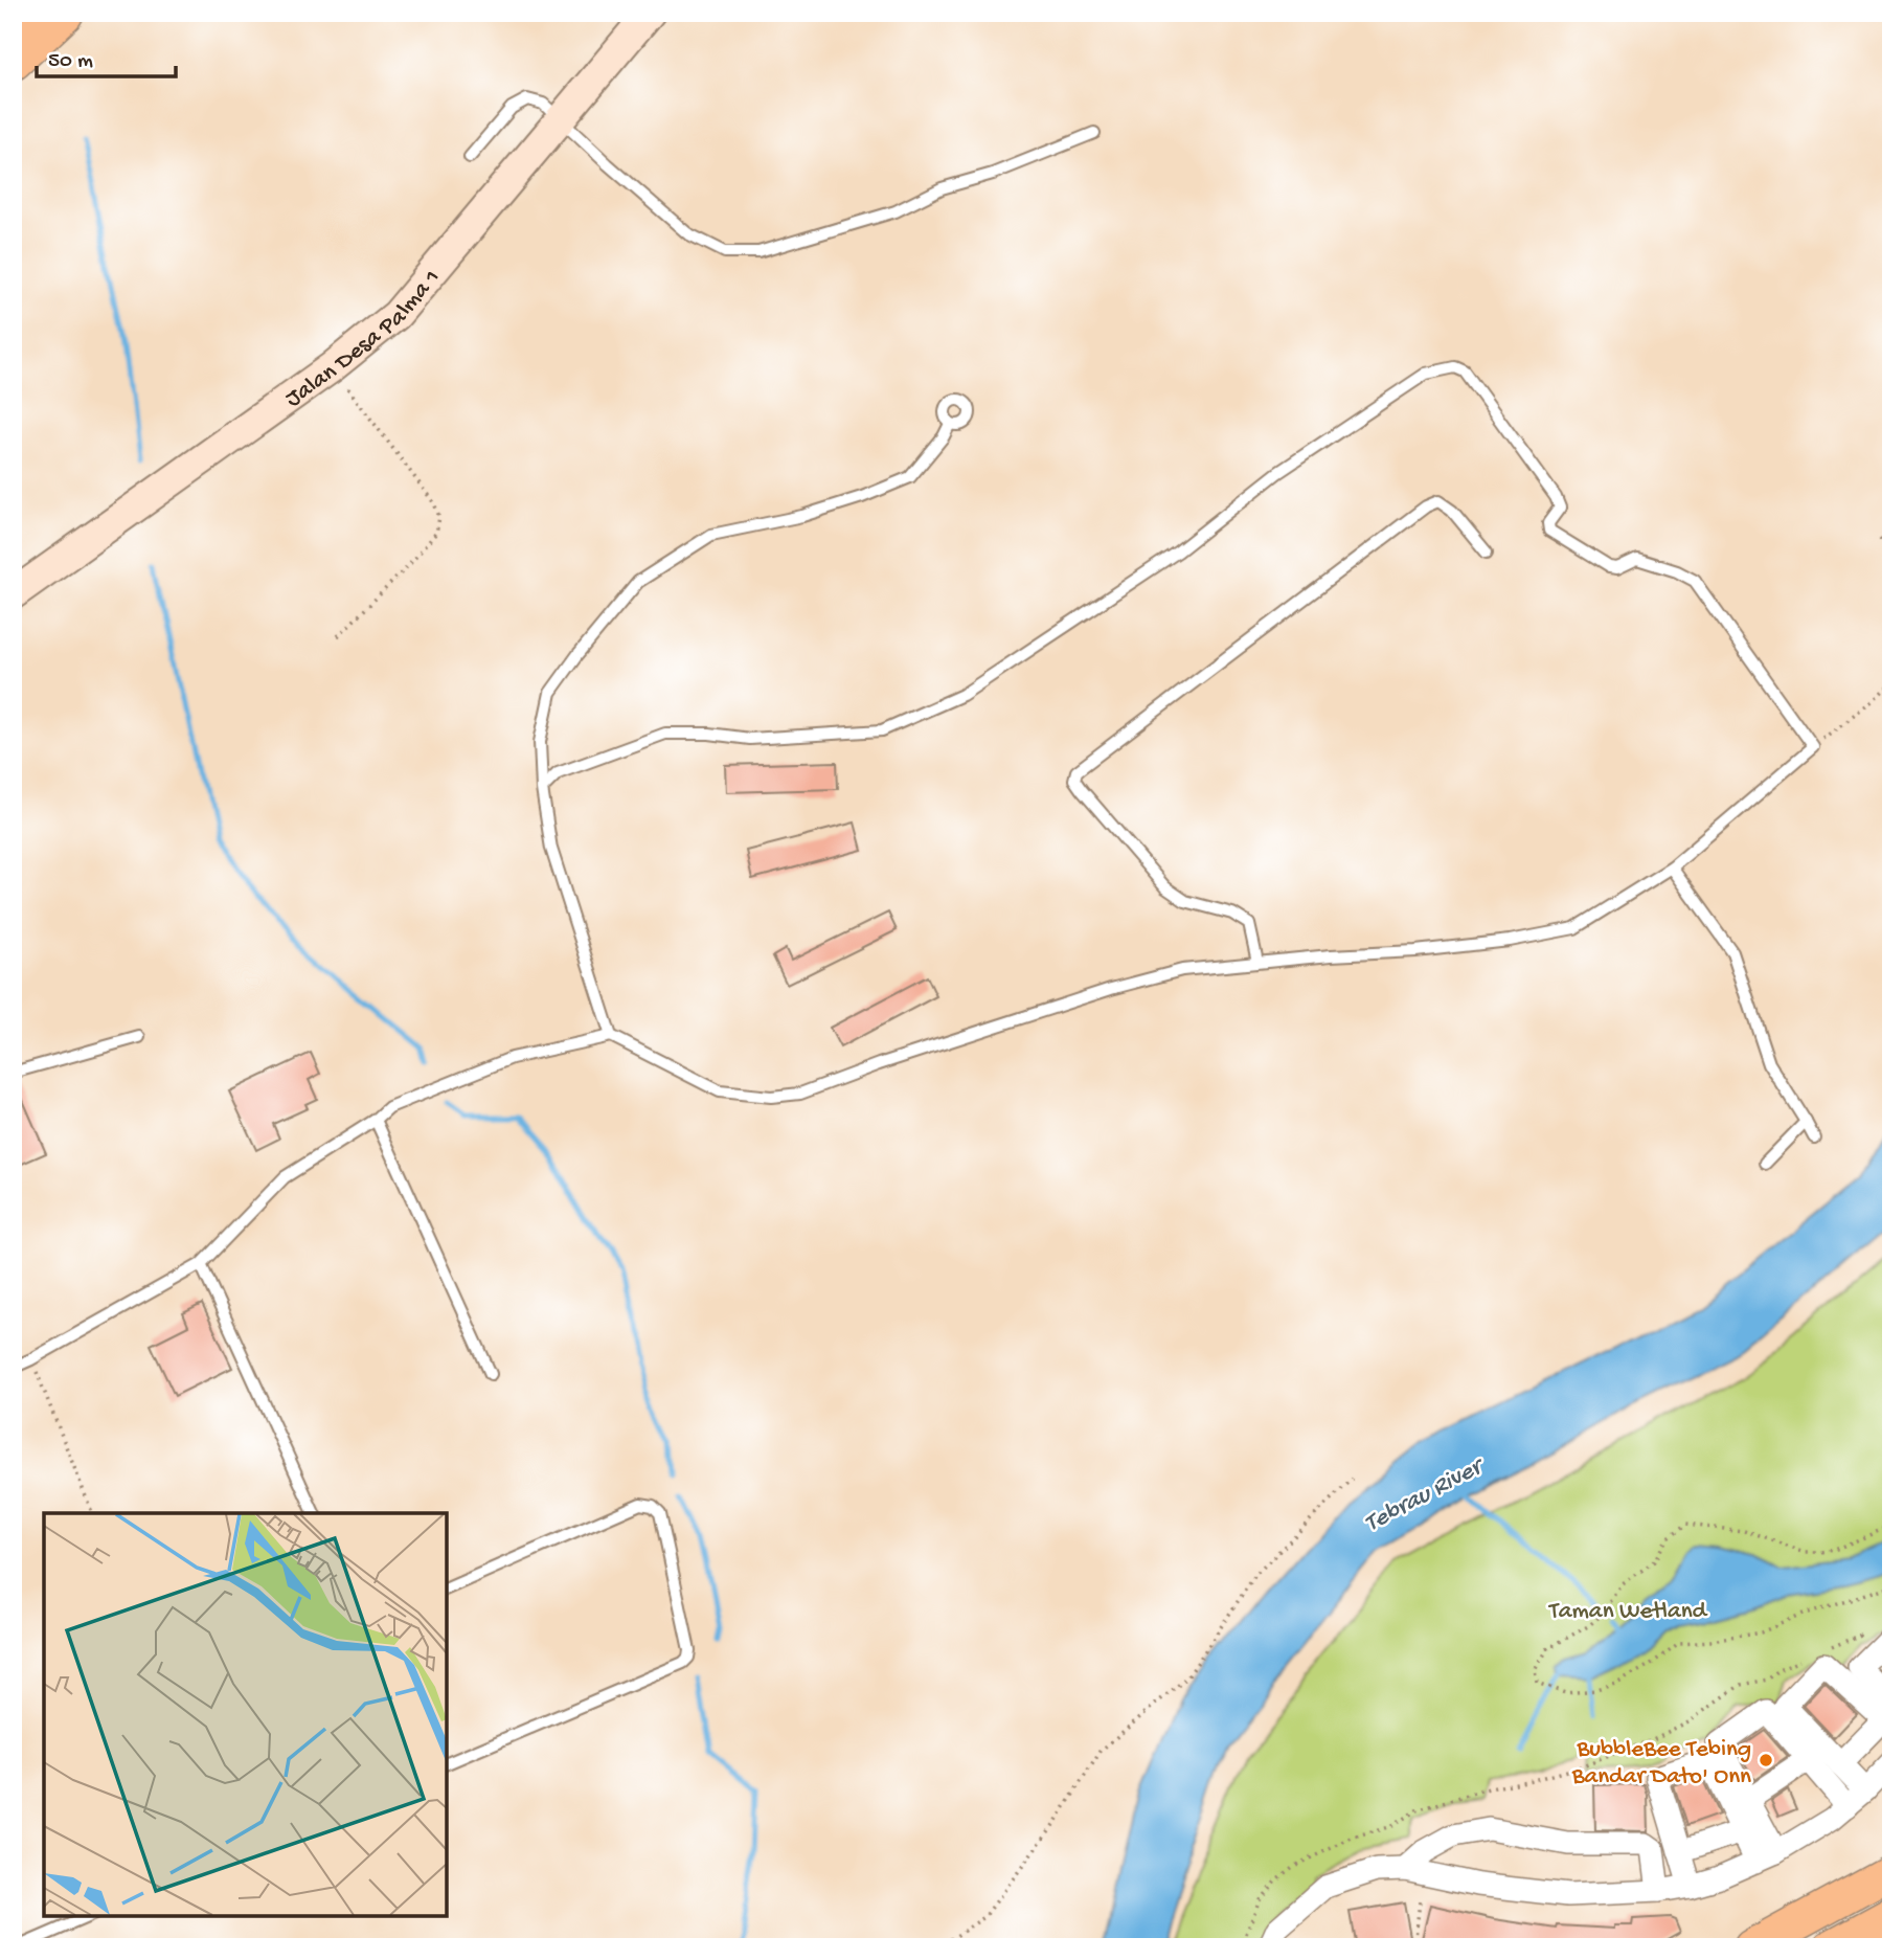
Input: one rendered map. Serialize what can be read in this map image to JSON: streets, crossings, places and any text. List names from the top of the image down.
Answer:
{
  "streets": {
    "street": ["Jalan Desa Palma 1"]
  },
  "water": ["Tebrau River"],
  "parks": ["Taman Wetland"],
  "places": ["BubbleBee Tebing Bandar Dato' Onn"],
  "scale_bar": "50 m"
}
